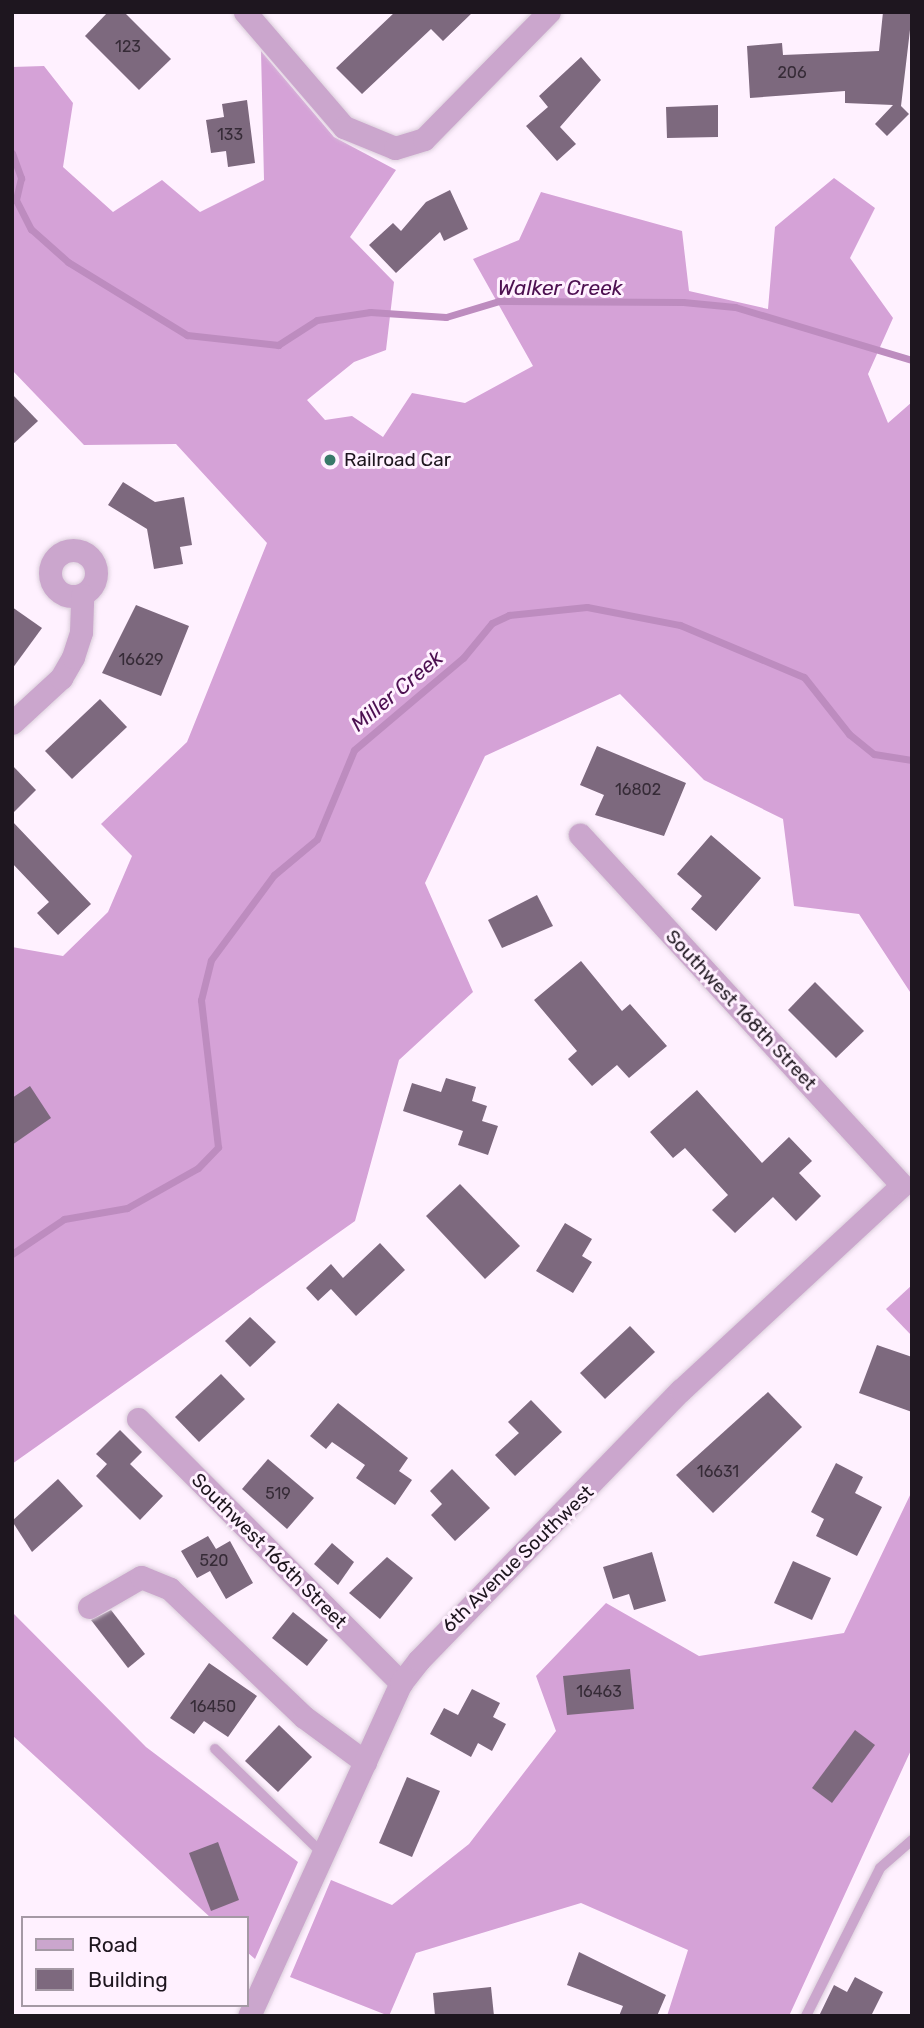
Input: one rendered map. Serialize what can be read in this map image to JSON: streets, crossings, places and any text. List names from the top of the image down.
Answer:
{
  "streets": {
    "street": ["Southwest 168th Street", "Southwest 166th Street", "6th Avenue Southwest"]
  },
  "crossings": [
    ["Southwest 168th Street", "6th Avenue Southwest"],
    ["Southwest 166th Street", "6th Avenue Southwest"]
  ],
  "water": ["Walker Creek", "Miller Creek"],
  "places": ["Railroad Car"],
  "house_numbers": [
    "123",
    "206",
    "133",
    "16629",
    "16802",
    "16631",
    "519",
    "520",
    "16463",
    "16450"
  ],
  "legend": ["Road", "Building"]
}
